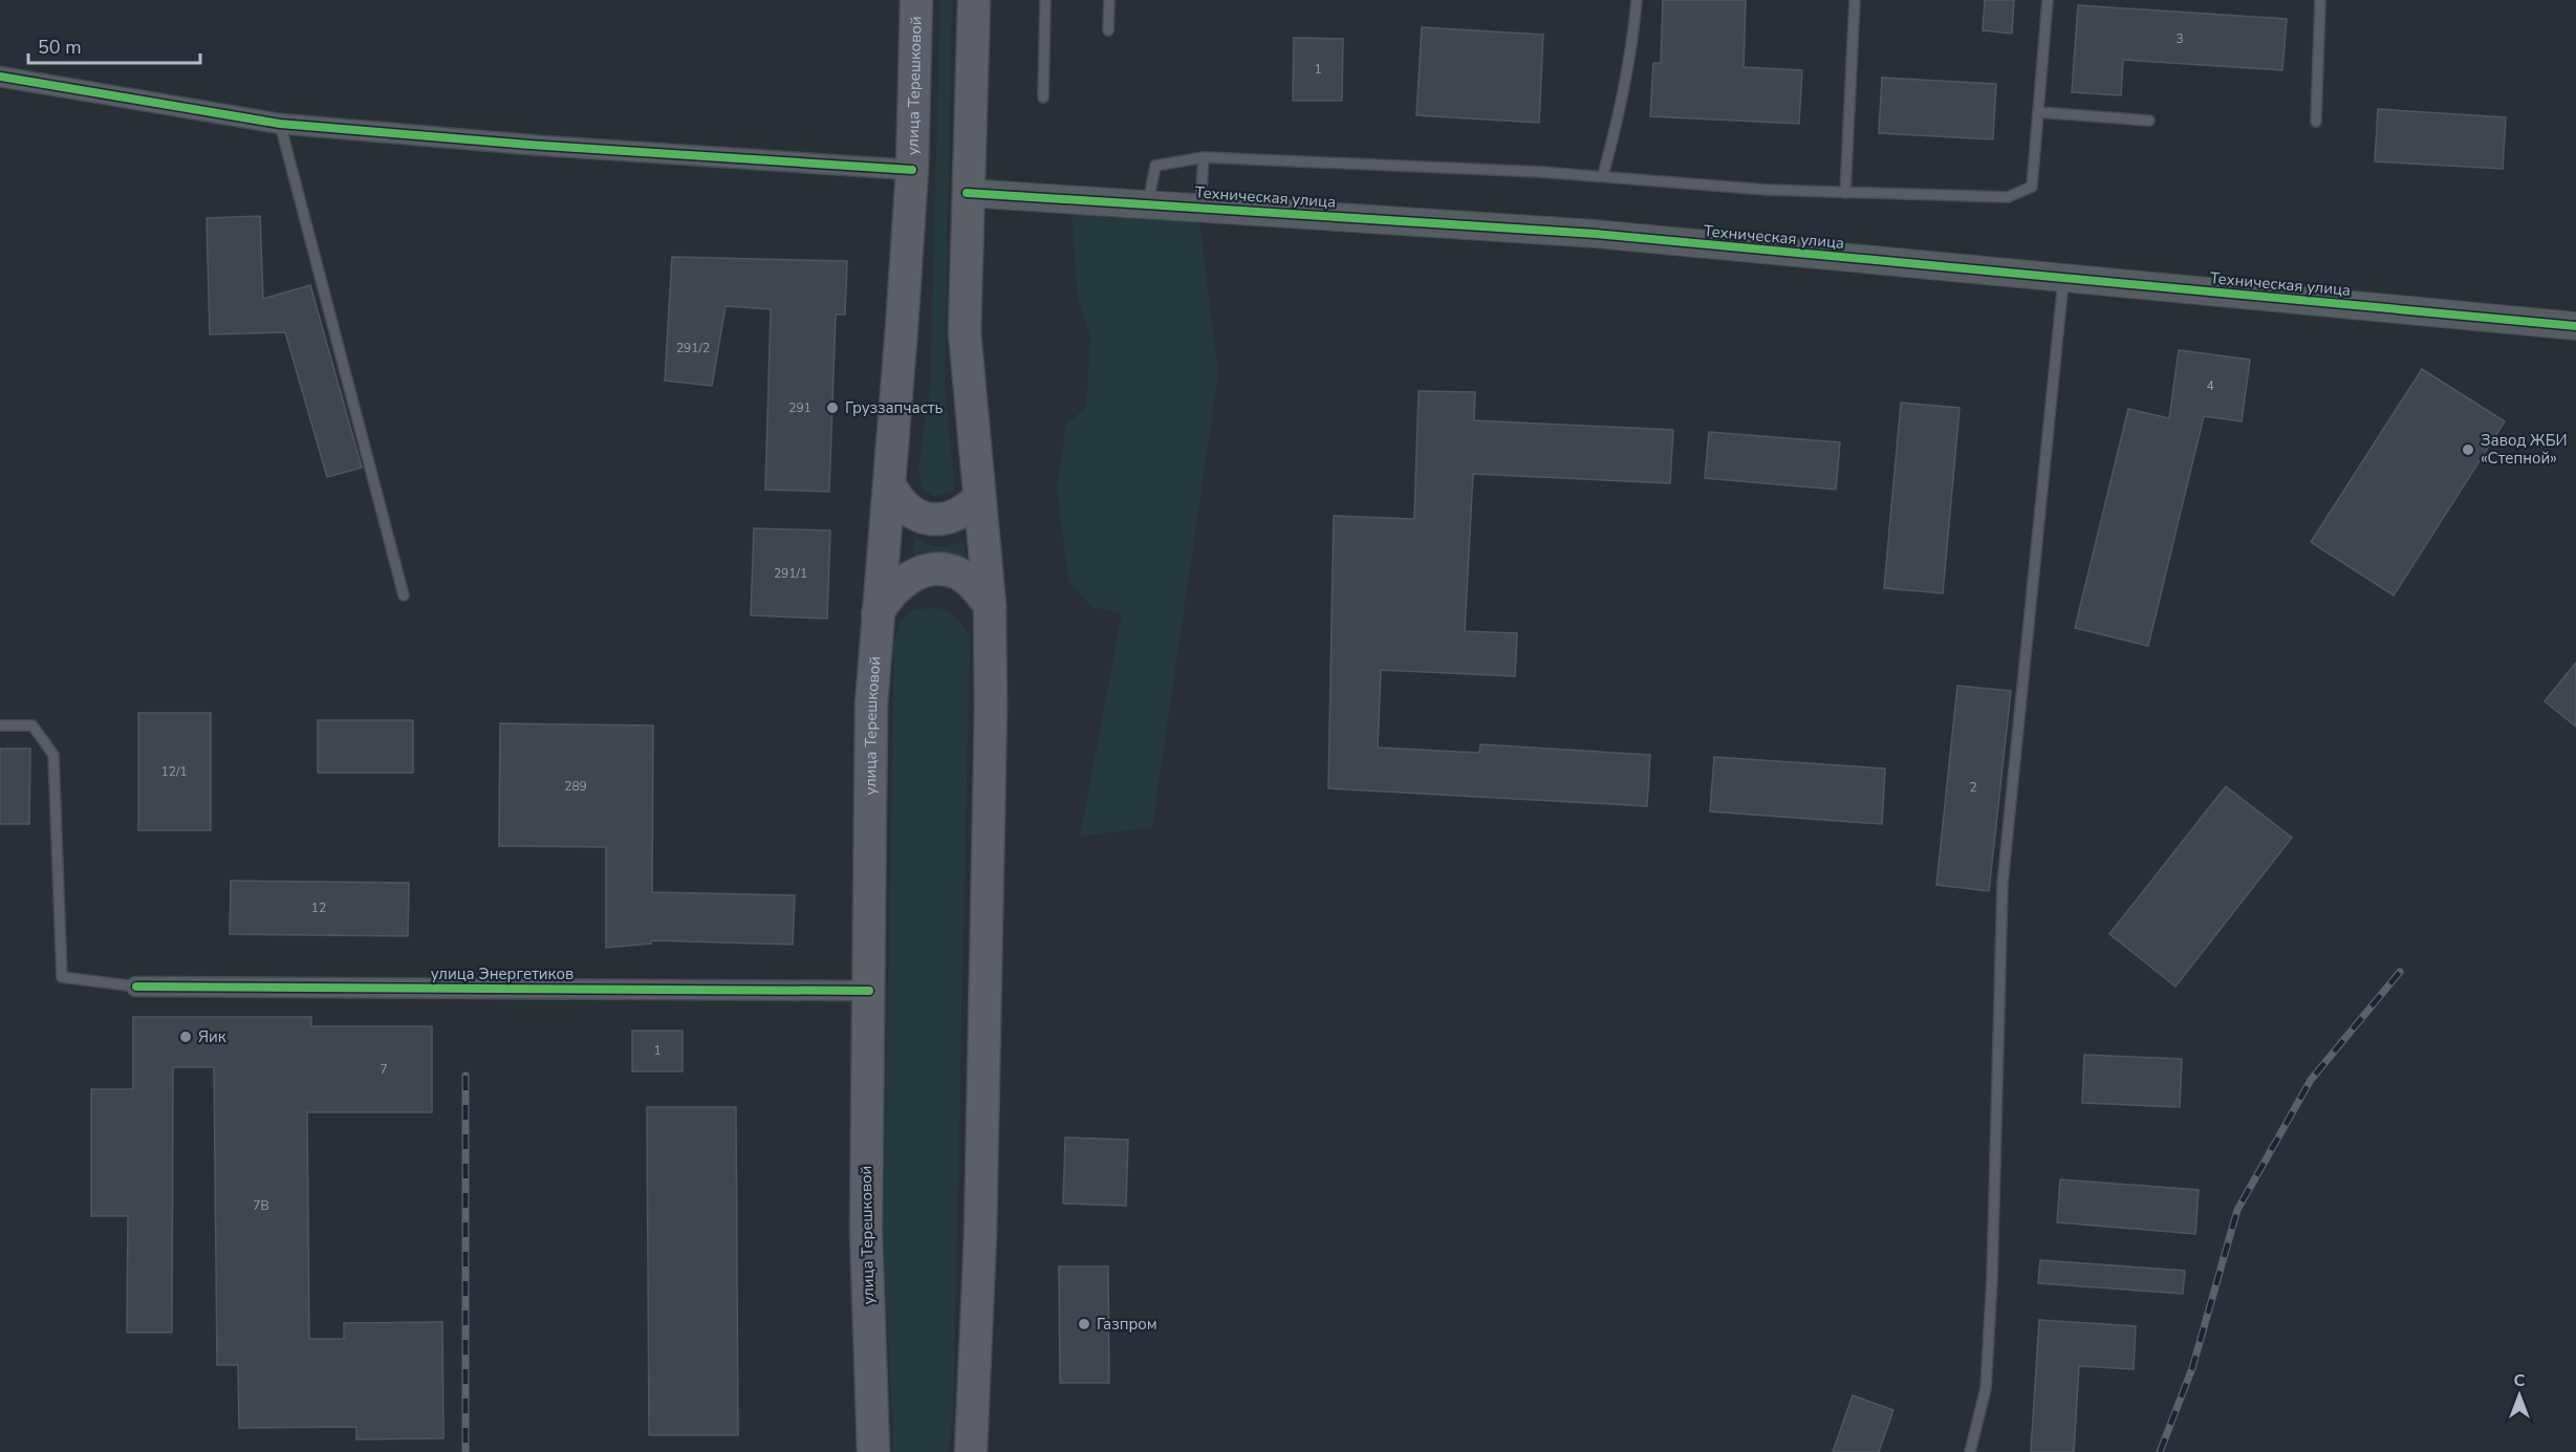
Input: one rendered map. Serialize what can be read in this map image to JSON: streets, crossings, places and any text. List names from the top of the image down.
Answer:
{
  "streets": {
    "main road": ["улица Терешковой"],
    "street": ["Техническая улица", "улица Энергетиков"]
  },
  "crossings": [
    ["улица Терешковой", "улица Энергетиков"]
  ],
  "places": [
    "Груззапчасть",
    "Завод ЖБИ «Степной»",
    "Яик",
    "Газпром"
  ],
  "house_numbers": [
    "3",
    "1",
    "291/2",
    "4",
    "291",
    "291/1",
    "12/1",
    "289",
    "2",
    "12",
    "1",
    "7",
    "7В"
  ],
  "scale_bar": "50 m",
  "north": "top"
}
